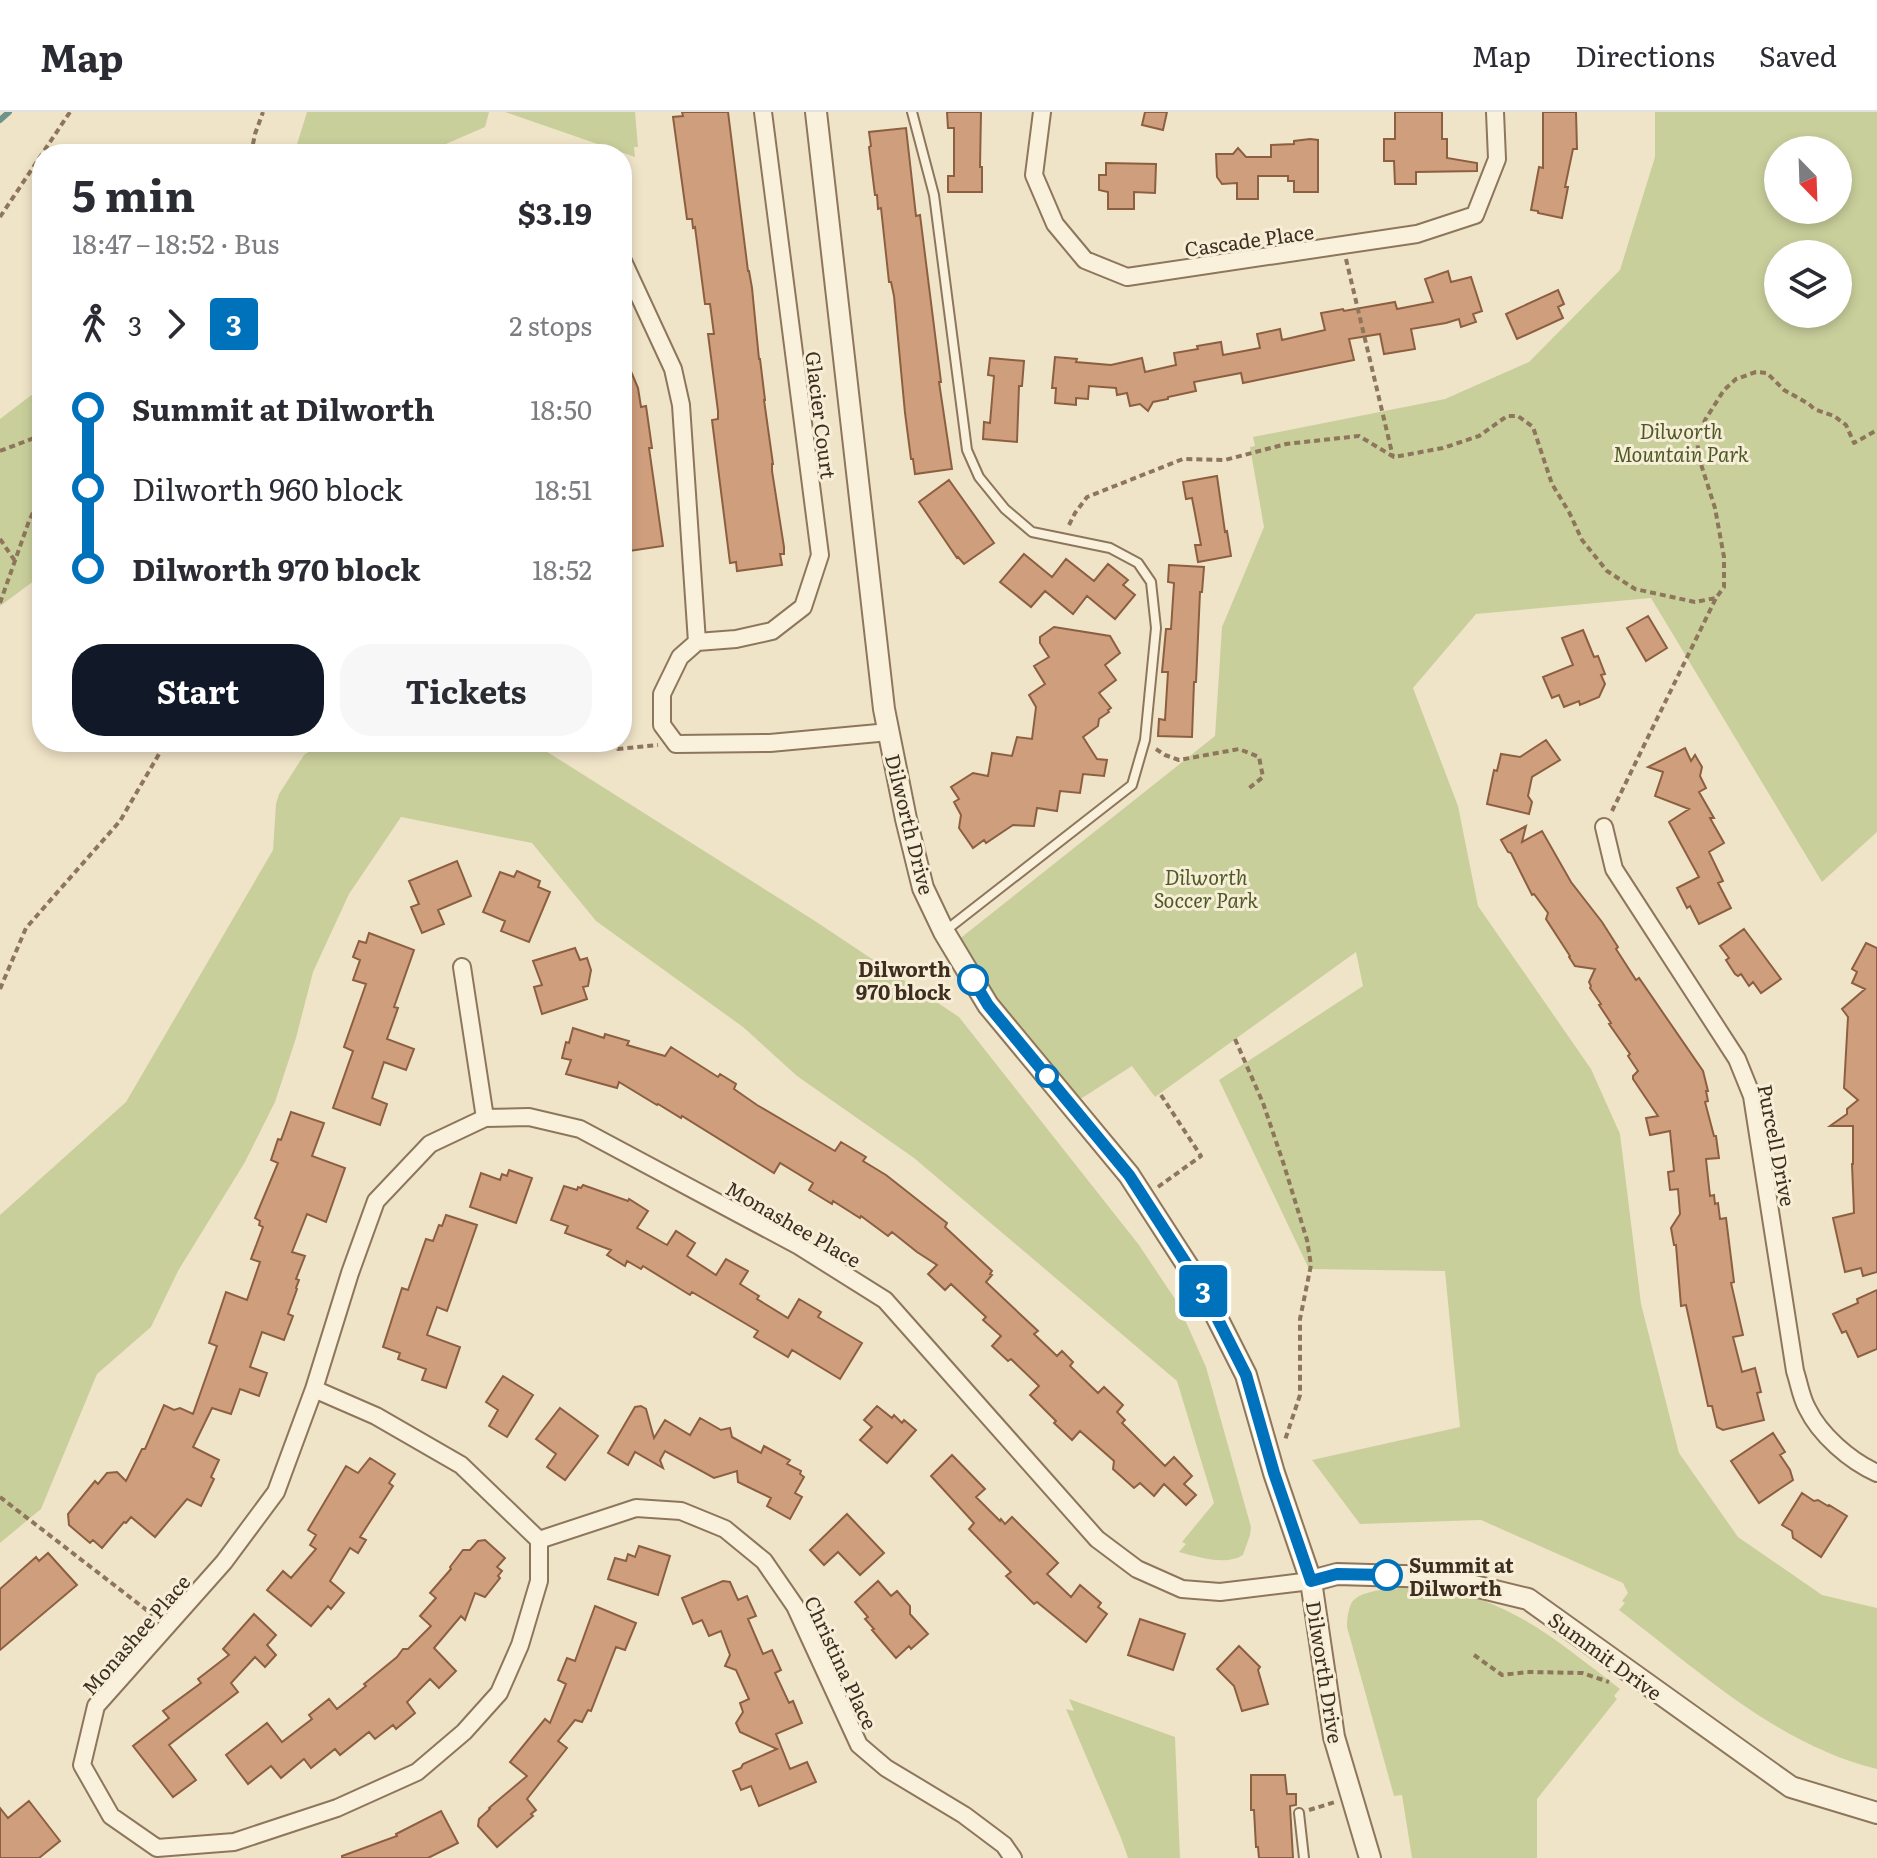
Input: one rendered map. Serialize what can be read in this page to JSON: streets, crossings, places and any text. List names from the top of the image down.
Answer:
{
  "streets": {
    "street": [
      "Cascade Place",
      "Glacier Court",
      "Dilworth Drive",
      "Purcell Drive",
      "Monashee Place",
      "Summit Drive",
      "Christina Place"
    ]
  },
  "crossings": [
    ["Dilworth Drive", "Monashee Place"],
    ["Dilworth Drive", "Summit Drive"],
    ["Monashee Place", "Summit Drive"],
    ["Monashee Place", "Christina Place"]
  ],
  "parks": ["Dilworth Mountain Park", "Dilworth Soccer Park"],
  "places": ["Dilworth 970 block", "Summit at Dilworth"],
  "lines": ["bus line 3"],
  "north": "bottom right",
  "page": {
    "header": "Map",
    "nav": ["Map", "Directions", "Saved"],
    "on_map": "3",
    "heading": ["5 min", "18:47 – 18:52 · Bus", "$3.19"],
    "legs": ["3", "3", "2 stops"],
    "list": [
      {
        "name": "Summit at Dilworth",
        "value": "18:50"
      },
      {
        "name": "Dilworth 960 block",
        "value": "18:51"
      },
      {
        "name": "Dilworth 970 block",
        "value": "18:52"
      }
    ],
    "buttons": ["Start", "Tickets"]
  }
}
